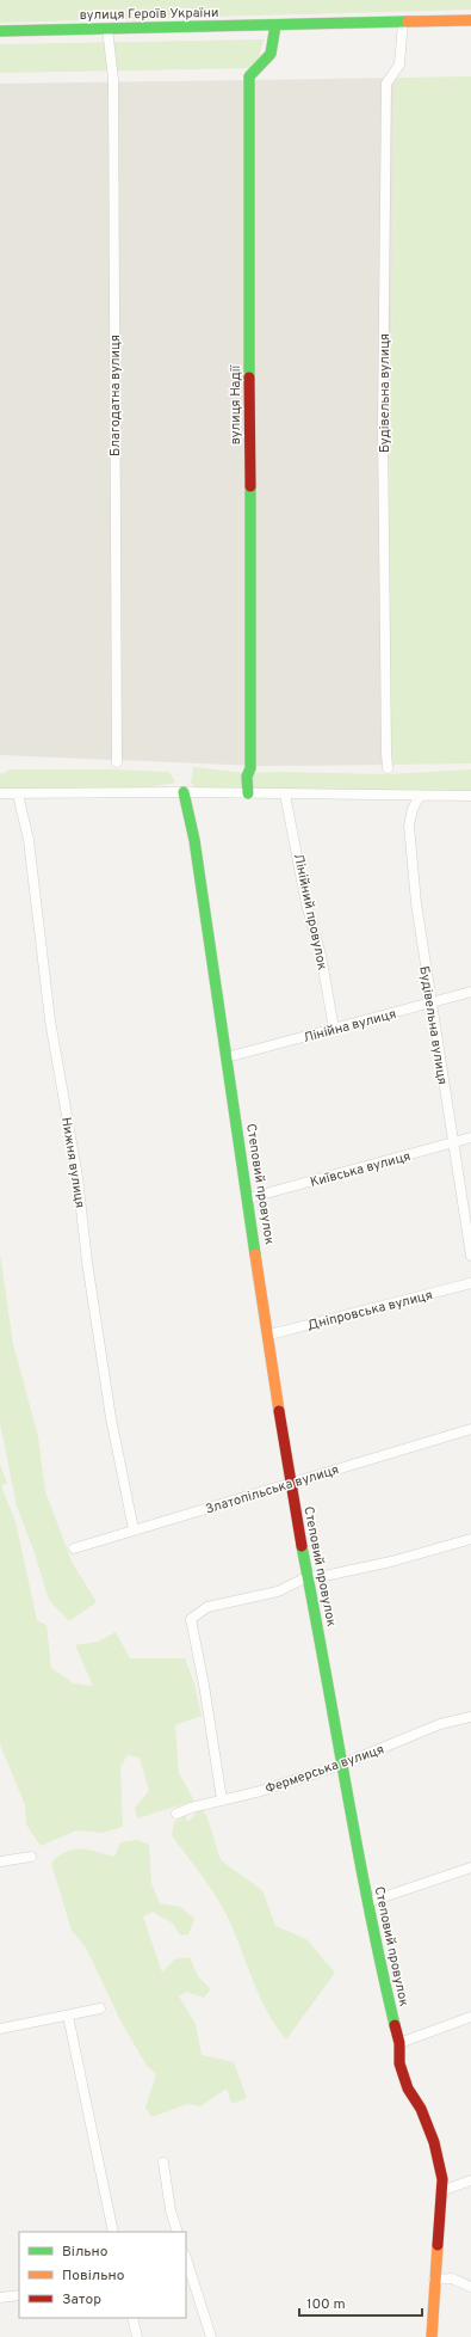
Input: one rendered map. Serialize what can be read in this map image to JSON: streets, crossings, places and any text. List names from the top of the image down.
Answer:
{
  "streets": {
    "street": [
      "вулиця Героїв України",
      "Будівельна вулиця",
      "Благодатна вулиця",
      "вулиця Надії",
      "Лінійний провулок",
      "Лінійна вулиця",
      "Нижня вулиця",
      "Київська вулиця",
      "Степовий провулок",
      "Дніпровська вулиця",
      "Златопільська вулиця",
      "Фермерська вулиця"
    ]
  },
  "crossings": [
    ["вулиця Героїв України", "Будівельна вулиця"],
    ["вулиця Героїв України", "Благодатна вулиця"],
    ["вулиця Героїв України", "вулиця Надії"],
    ["Будівельна вулиця", "Лінійна вулиця"],
    ["Будівельна вулиця", "Київська вулиця"],
    ["Лінійний провулок", "Лінійна вулиця"],
    ["Лінійна вулиця", "Степовий провулок"],
    ["Нижня вулиця", "Златопільська вулиця"],
    ["Київська вулиця", "Степовий провулок"],
    ["Степовий провулок", "Дніпровська вулиця"],
    ["Степовий провулок", "Златопільська вулиця"],
    ["Степовий провулок", "Фермерська вулиця"]
  ],
  "legend": ["Вільно", "Повільно", "Затор"],
  "scale_bar": "100 m"
}
